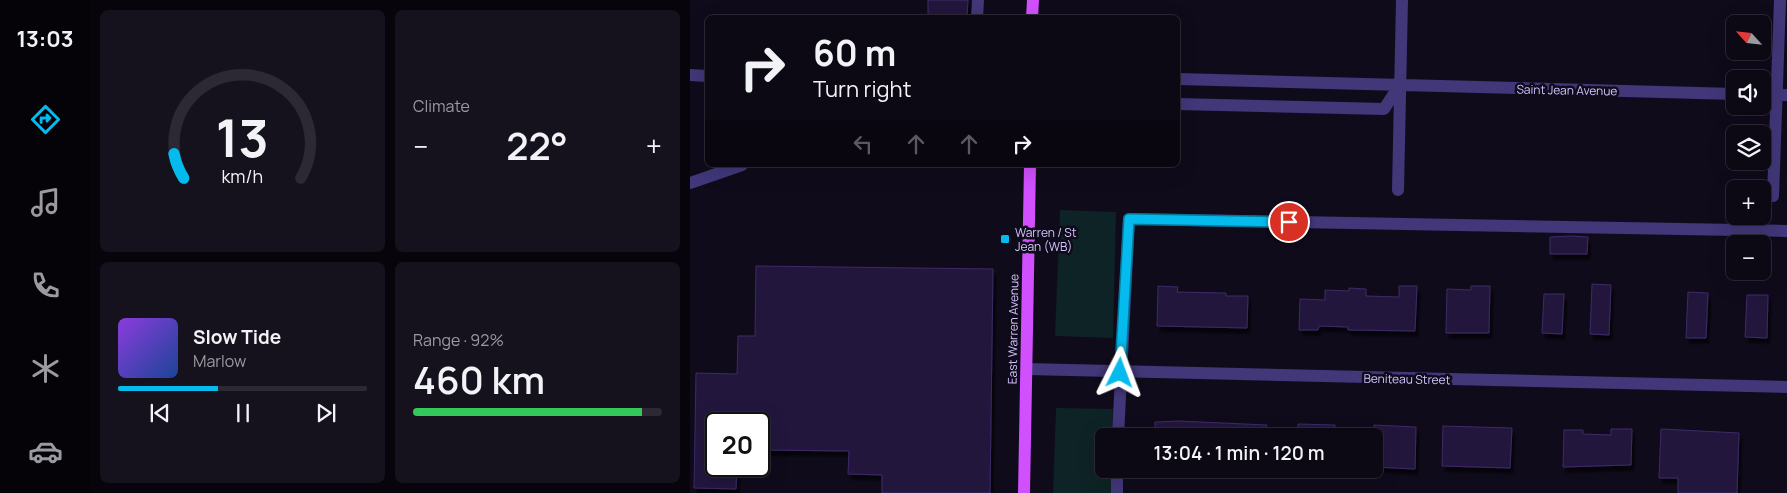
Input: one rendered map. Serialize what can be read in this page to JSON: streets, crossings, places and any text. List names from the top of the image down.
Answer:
{
  "streets": {
    "main road": ["East Warren Avenue"],
    "street": ["Saint Jean Avenue", "Beniteau Street"]
  },
  "crossings": [
    ["East Warren Avenue", "Beniteau Street"]
  ],
  "places": {
    "transit": ["Warren / St Jean (WB)"]
  },
  "north": "top left",
  "page": {
    "tabs": "13:03",
    "tile": [
      "Climate",
      ["Range · 92%", "460 km"]
    ],
    "map_buttons": ["+", "−"],
    "turn": ["60 m", "Turn right"],
    "heat": ["−", "22°", "+"],
    "song": ["Slow Tide", "Marlow"],
    "limit": "20",
    "trip": "13:04 · 1 min · 120 m",
    "gauge": ["13", "km/h"]
  }
}
